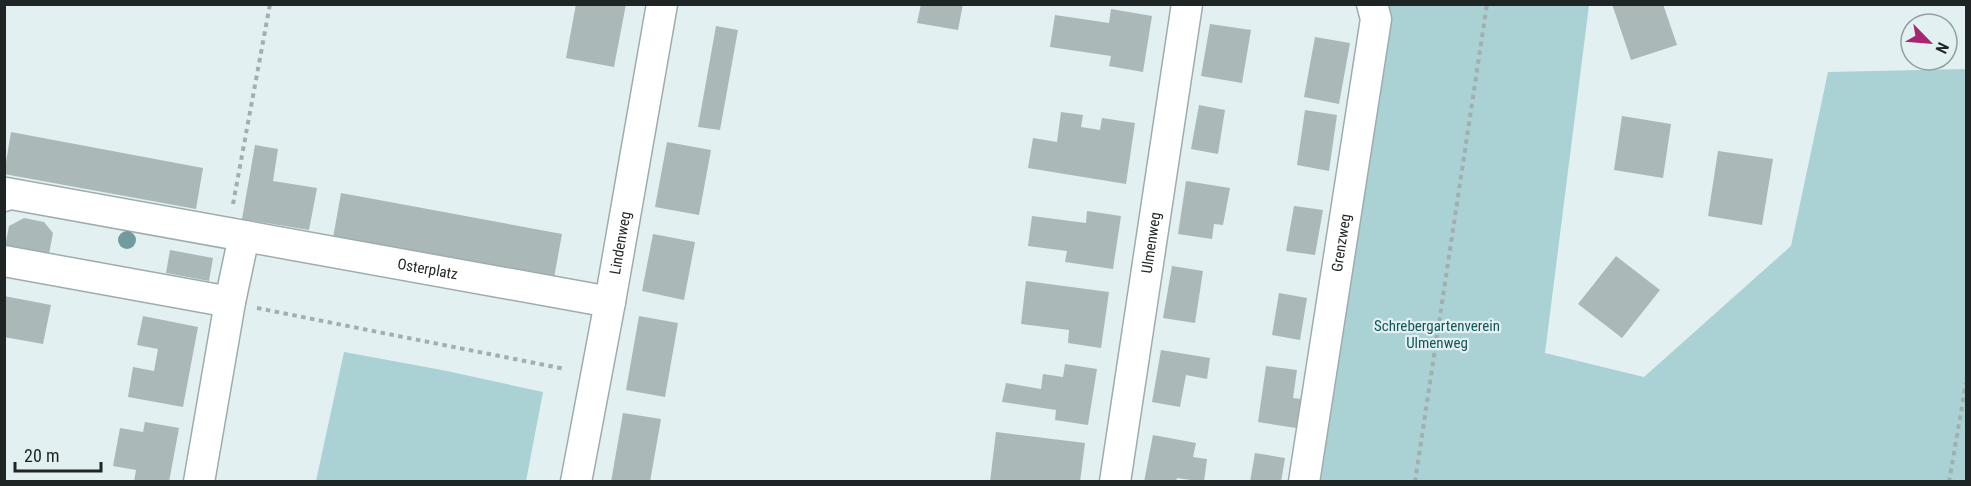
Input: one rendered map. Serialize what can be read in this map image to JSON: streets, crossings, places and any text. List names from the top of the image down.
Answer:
{
  "streets": {
    "street": [
      "Lindenweg",
      "Ulmenweg",
      "Grenzweg",
      "Osterplatz"
    ]
  },
  "crossings": [
    ["Lindenweg", "Osterplatz"]
  ],
  "parks": ["Schrebergartenverein Ulmenweg"],
  "scale_bar": "20 m",
  "north": "bottom right"
}
